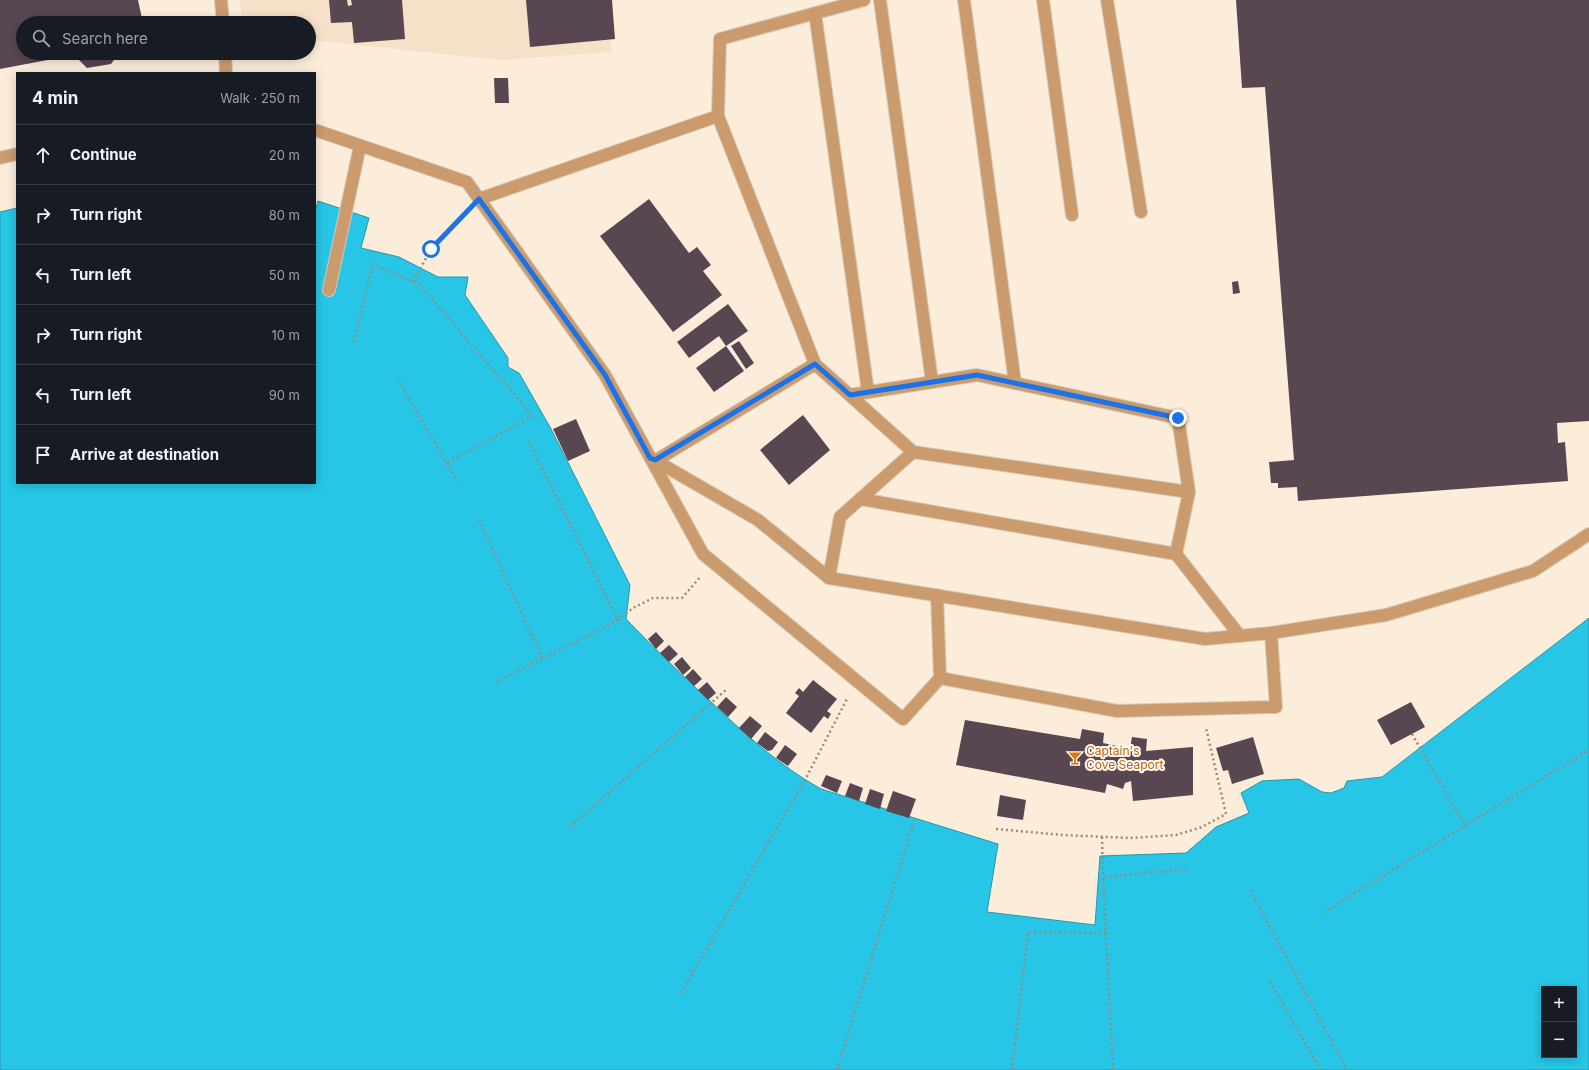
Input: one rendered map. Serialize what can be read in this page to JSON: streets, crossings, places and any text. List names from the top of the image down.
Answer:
{
  "places": {
    "bar": ["Captain's Cove Seaport"]
  },
  "page": {
    "search": "Search here",
    "heading": ["4 min", "Walk · 250 m"],
    "list": [
      ["Continue", "20 m"],
      ["Turn right", "80 m"],
      ["Turn left", "50 m"],
      ["Turn right", "10 m"],
      ["Turn left", "90 m"],
      "Arrive at destination"
    ],
    "map_buttons": ["+", "−"]
  }
}
